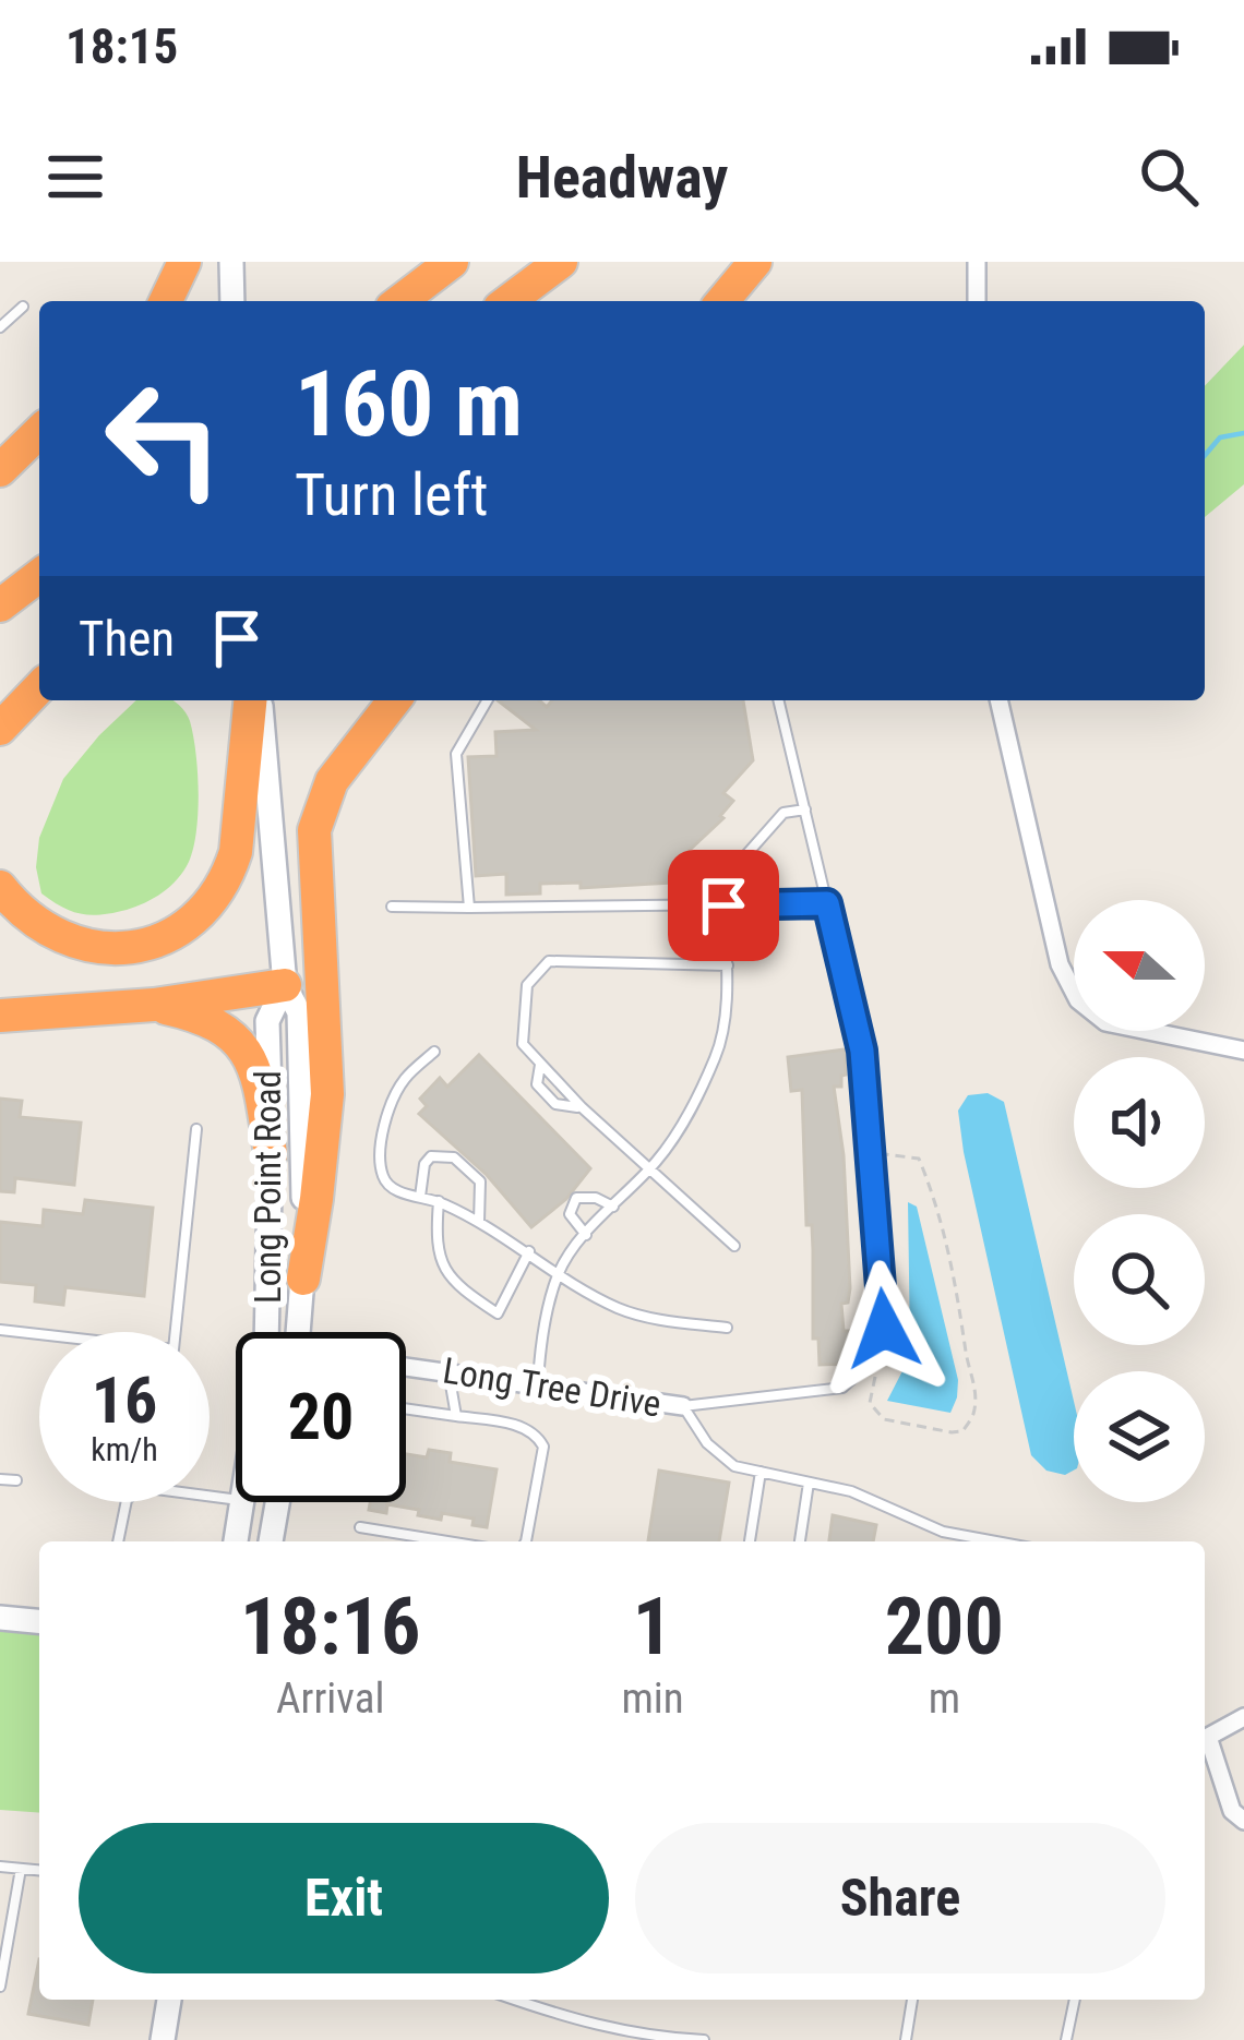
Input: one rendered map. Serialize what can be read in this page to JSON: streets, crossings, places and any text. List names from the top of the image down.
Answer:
{
  "streets": {
    "main road": ["Long Point Road"],
    "street": ["Long Tree Drive"]
  },
  "north": "left",
  "page": {
    "status": "18:15",
    "header": "Headway",
    "turn": ["160 m", "Turn left"],
    "then": "Then",
    "speed": "16 km/h",
    "limit": "20",
    "eta": [
      "18:16",
      "Arrival",
      "1",
      "min",
      "200",
      "m"
    ],
    "buttons": ["Exit", "Share"]
  }
}
